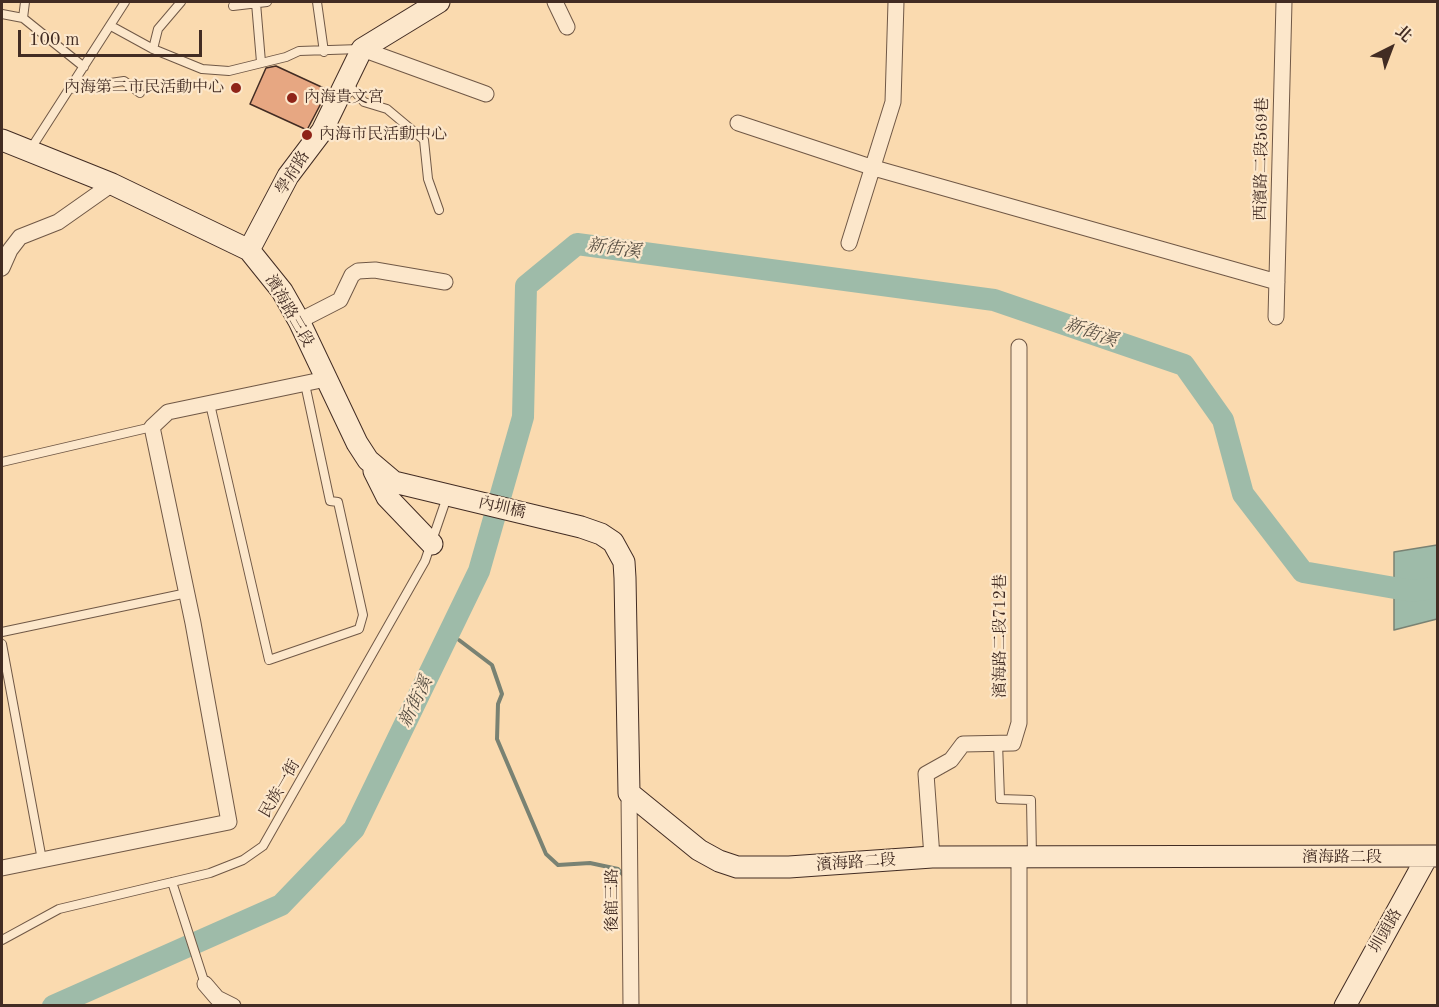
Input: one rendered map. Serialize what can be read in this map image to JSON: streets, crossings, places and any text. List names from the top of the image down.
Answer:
{
  "streets": {
    "street": [
      "西濱路二段569巷",
      "學府路",
      "濱海路三段",
      "內圳橋",
      "濱海路二段712巷",
      "濱海路二段",
      "後館三路",
      "圳頭路"
    ],
    "lane": ["民族一街"]
  },
  "crossings": [
    ["學府路", "濱海路三段"],
    ["濱海路三段", "內圳橋"],
    ["濱海路三段", "民族一街"],
    ["內圳橋", "民族一街"],
    ["內圳橋", "濱海路二段"],
    ["內圳橋", "後館三路"],
    ["濱海路二段", "後館三路"],
    ["濱海路二段", "圳頭路"]
  ],
  "water": ["新街溪"],
  "places": ["內海第二市民活動中心", "內海貴文宮", "內海市民活動中心"],
  "scale_bar": "100 m",
  "north": "top right"
}
